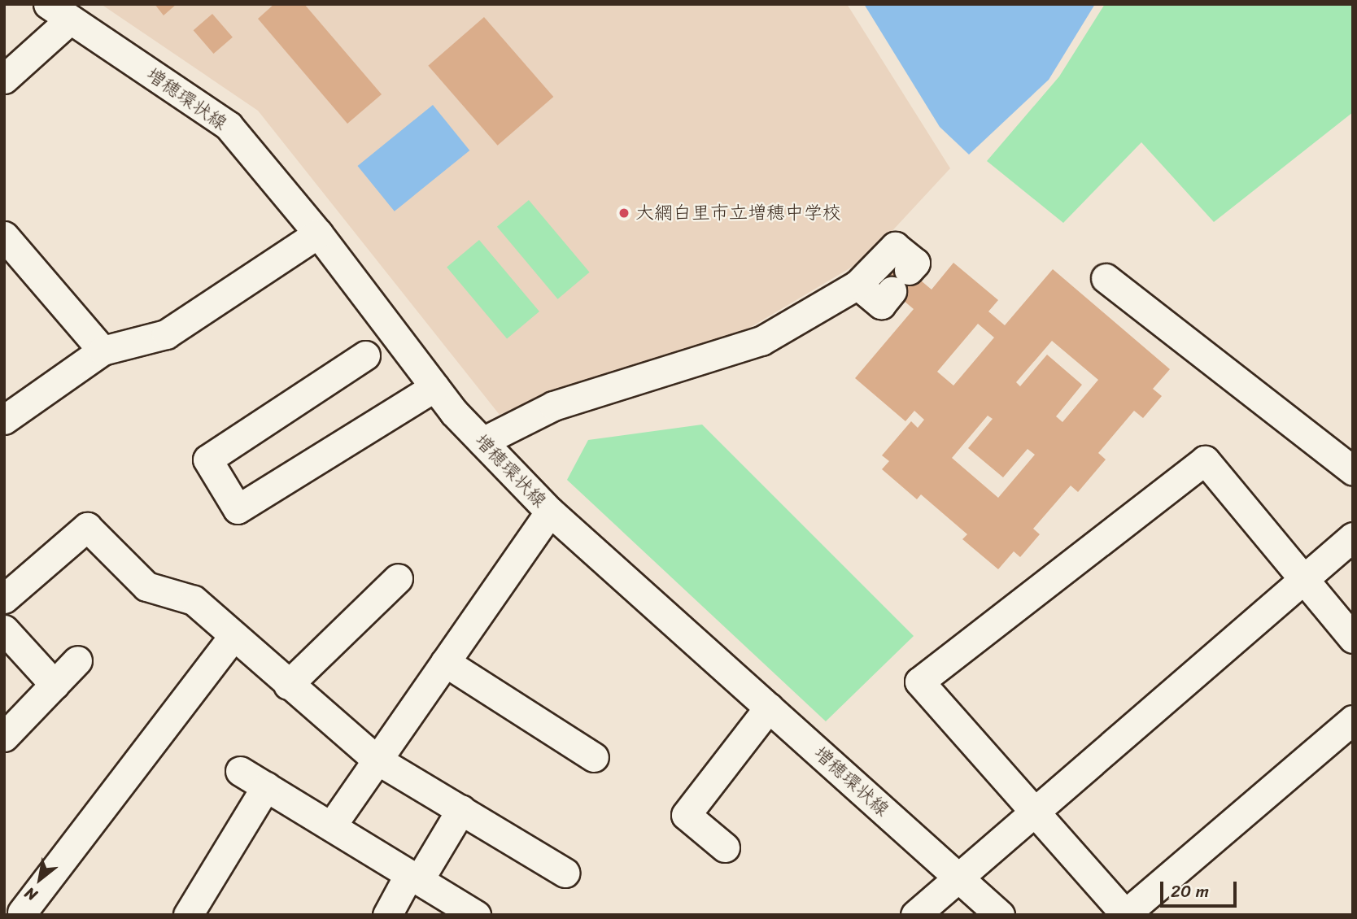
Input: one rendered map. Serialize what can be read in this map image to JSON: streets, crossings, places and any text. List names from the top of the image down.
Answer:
{
  "streets": {
    "street": ["増穂環状線"]
  },
  "places": ["大網白里市立増穂中学校"],
  "scale_bar": "20 m",
  "north": "bottom left"
}
